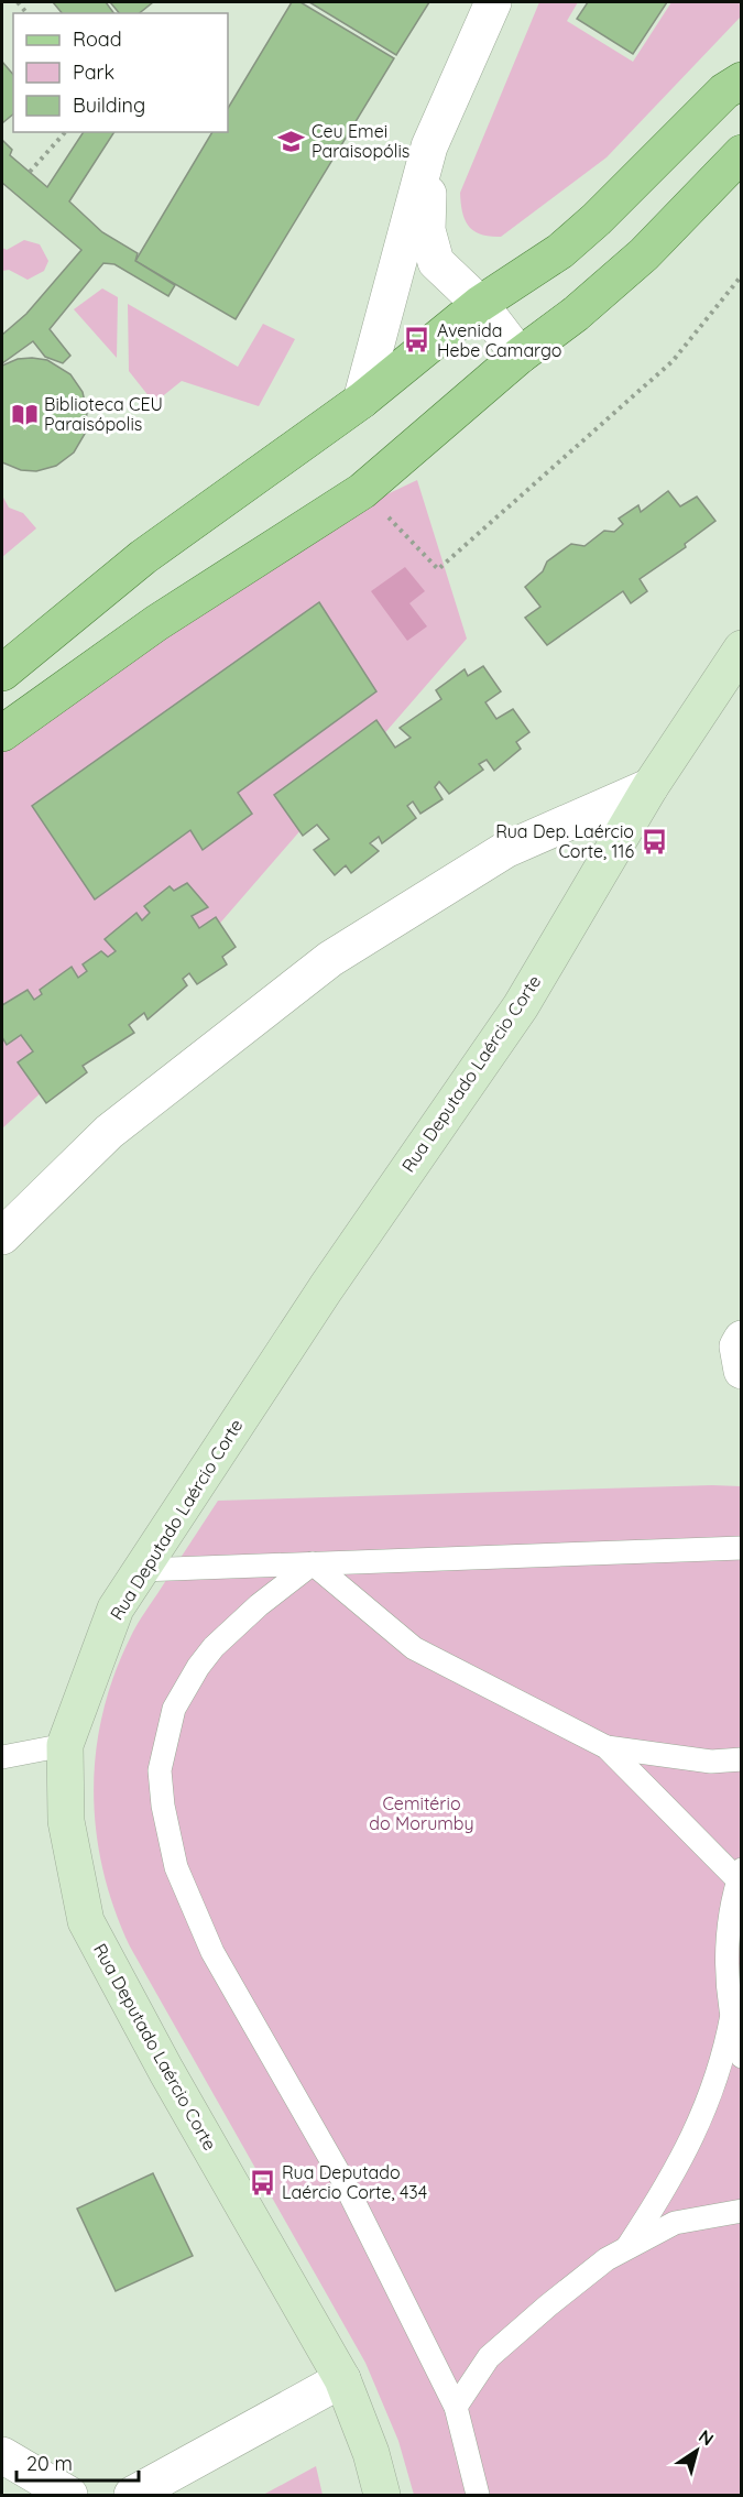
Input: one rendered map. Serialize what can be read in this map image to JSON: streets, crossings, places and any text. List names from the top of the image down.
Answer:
{
  "streets": {
    "street": ["Rua Deputado Laércio Corte"]
  },
  "parks": ["Cemitério do Morumby"],
  "places": {
    "school or university": ["Ceu Emei Paraisopólis"],
    "bus stop": ["Avenida Hebe Camargo", "Rua Dep. Laércio Corte, 116", "Rua Deputado Laércio Corte, 434"],
    "library": ["Biblioteca CEU Paraisópolis"]
  },
  "legend": ["Road", "Park", "Building"],
  "scale_bar": "20 m",
  "north": "top right"
}
